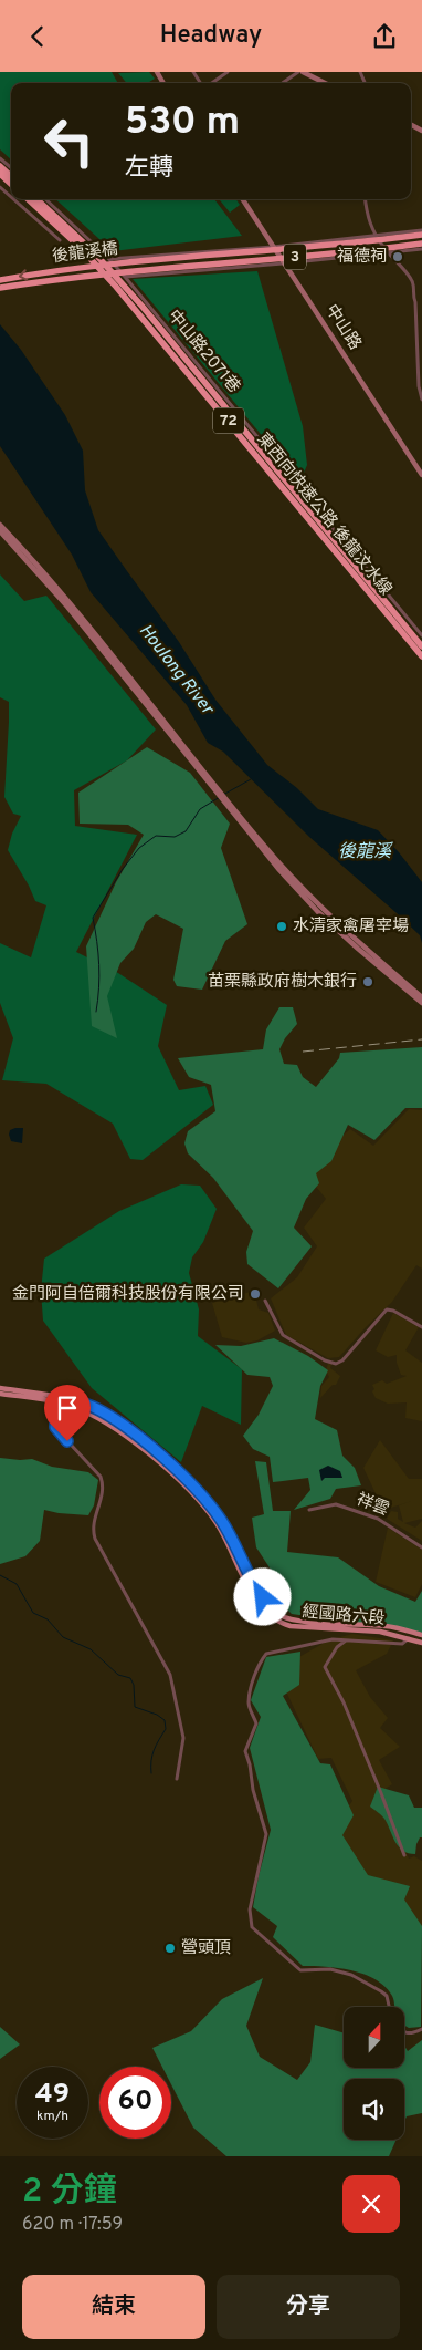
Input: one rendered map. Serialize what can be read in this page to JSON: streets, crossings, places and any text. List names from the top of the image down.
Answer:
{
  "streets": {
    "highway": [
      "後龍溪橋",
      "3",
      "72",
      "東西向快速公路 後龍汶水線"
    ],
    "main road": ["經國路六段"],
    "street": ["中山路", "中山路2071巷", "祥雲"]
  },
  "water": ["Houlong River", "後龍溪"],
  "places": [
    "福德祠",
    "水清家禽屠宰場",
    "苗栗縣政府樹木銀行",
    "金門阿自倍爾科技股份有限公司",
    "營頭頂"
  ],
  "north": "top",
  "page": {
    "header": "Headway",
    "turn": ["530 m", "左轉"],
    "speed": "49 km/h",
    "limit": "60",
    "heading": ["2 分鐘", "620 m · 17:59"],
    "buttons": ["結束", "分享"]
  }
}
